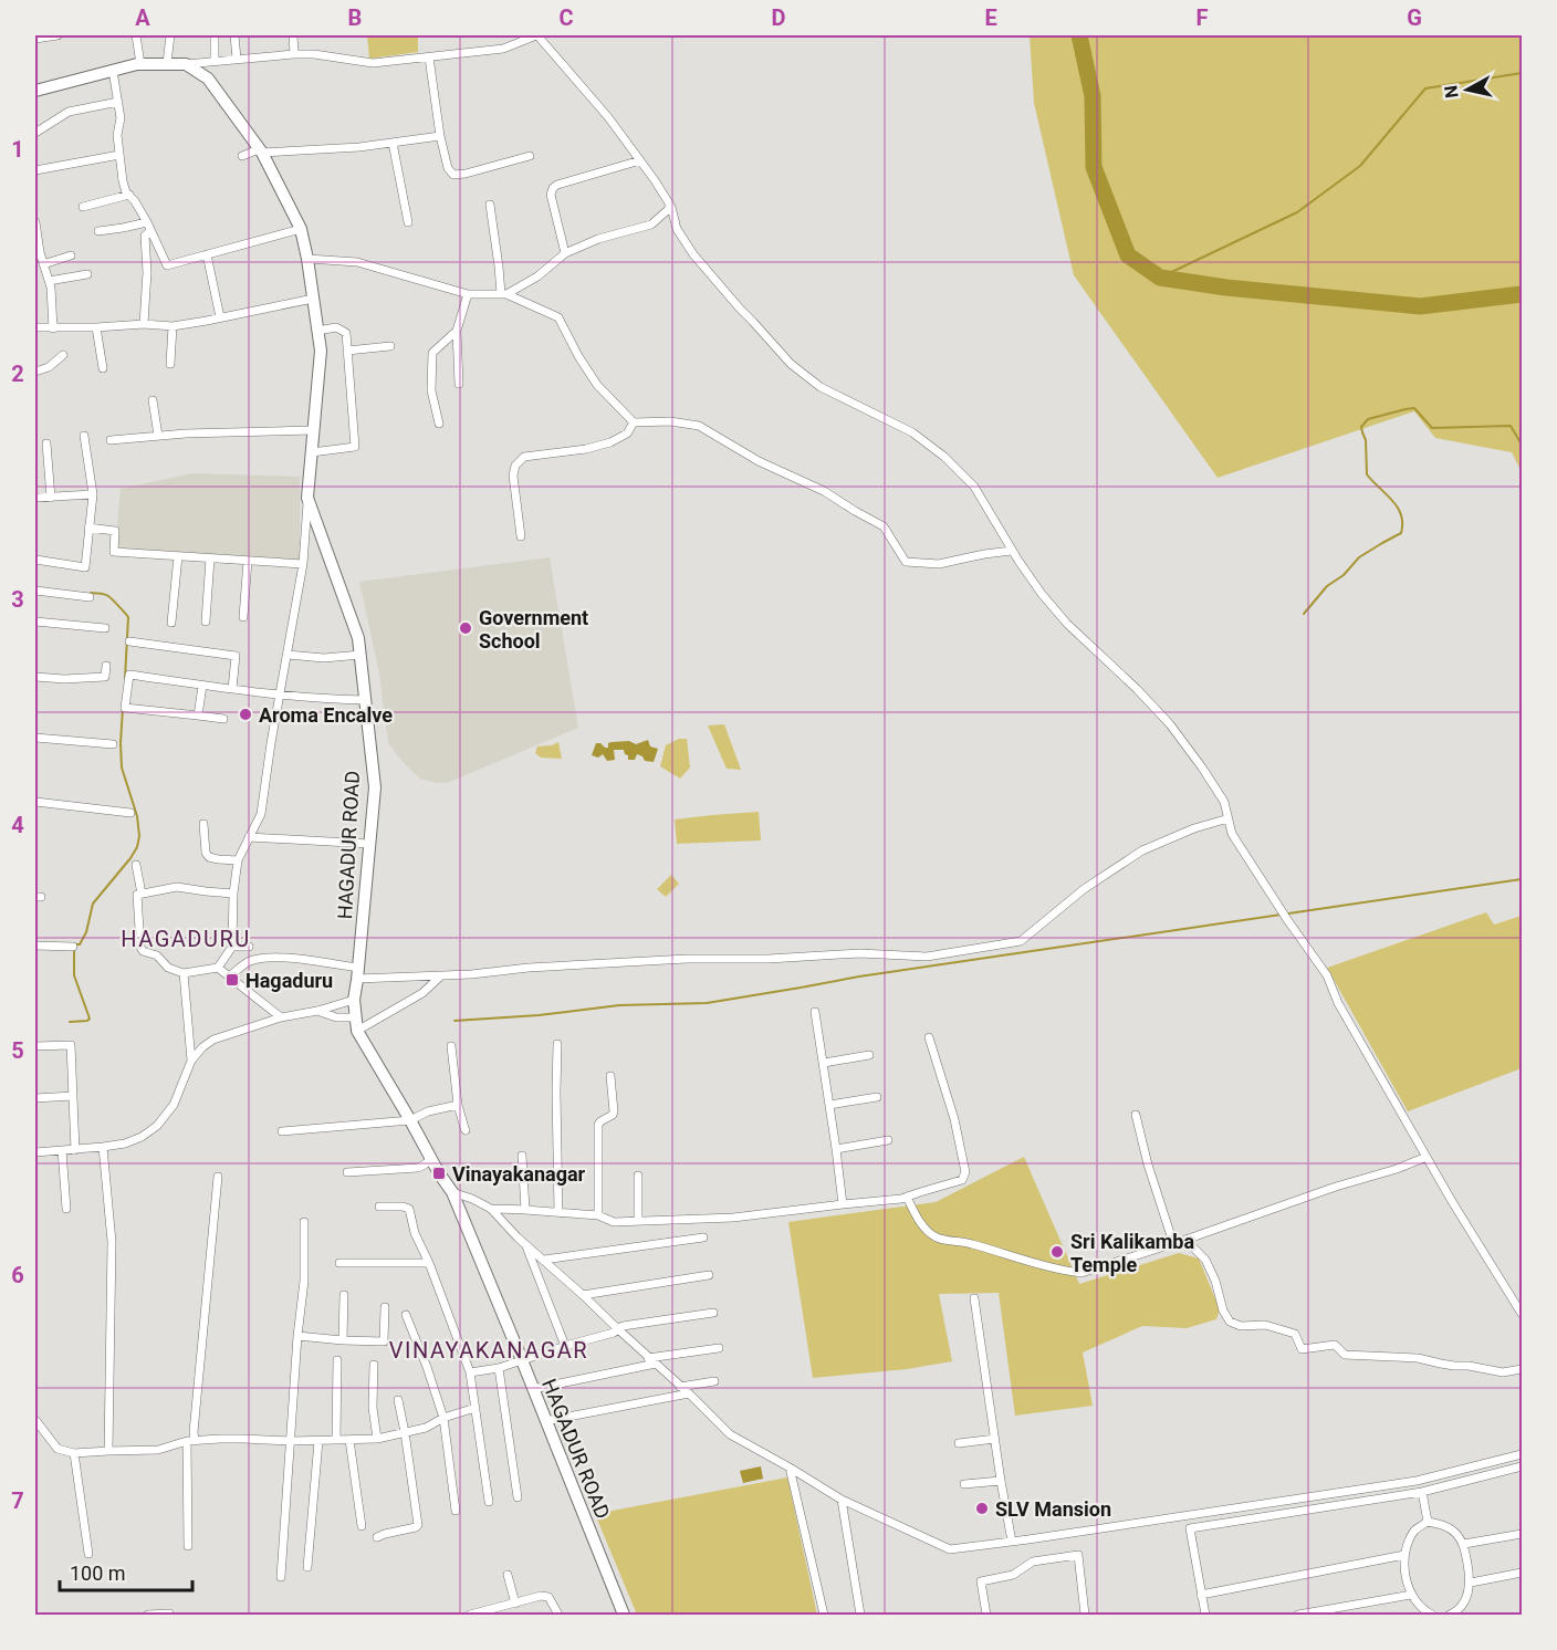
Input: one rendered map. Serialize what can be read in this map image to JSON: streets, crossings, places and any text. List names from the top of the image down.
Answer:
{
  "streets": {
    "street": ["HAGADUR ROAD"]
  },
  "districts": ["HAGADURU", "VINAYAKANAGAR"],
  "places": {
    "other": [
      "Government School",
      "Aroma Encalve",
      "Sri Kalikamba Temple",
      "SLV Mansion"
    ],
    "transit": ["Hagaduru", "Vinayakanagar"]
  },
  "scale_bar": "100 m",
  "north": "left",
  "grid": {
    "columns": [
      "A",
      "B",
      "C",
      "D",
      "E",
      "F",
      "G"
    ],
    "rows": [
      "1",
      "2",
      "3",
      "4",
      "5",
      "6",
      "7"
    ]
  }
}
